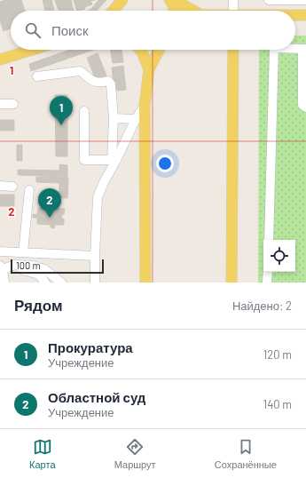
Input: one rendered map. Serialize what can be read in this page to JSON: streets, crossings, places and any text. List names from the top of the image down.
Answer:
{
  "scale_bar": "100 m",
  "page": {
    "search": "Поиск",
    "pins": ["1", "2"],
    "scale": "100 m",
    "heading": ["Рядом", "Найдено: 2"],
    "list": [
      {
        "mark": "1",
        "name": "Прокуратура",
        "note": "Учреждение",
        "value": "120 m"
      },
      {
        "mark": "2",
        "name": "Областной суд",
        "note": "Учреждение",
        "value": "140 m"
      }
    ],
    "nav": ["Карта", "Маршрут", "Сохранённые"]
  },
  "grid": {
    "rows": ["1", "2"]
  }
}
